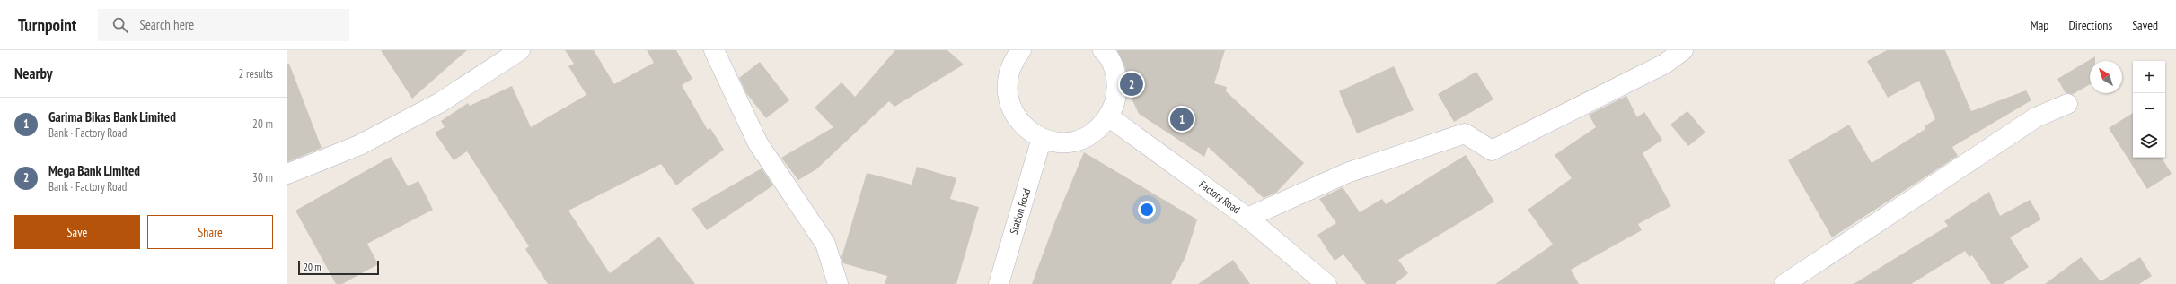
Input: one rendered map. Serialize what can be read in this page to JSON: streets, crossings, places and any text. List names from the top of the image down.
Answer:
{
  "streets": {
    "street": ["Factory Road", "Station Road"]
  },
  "scale_bar": "20 m",
  "north": "top left",
  "page": {
    "header": "Turnpoint",
    "search": "Search here",
    "nav": ["Map", "Directions", "Saved"],
    "heading": ["Nearby", "2 results"],
    "map_buttons": ["+", "−"],
    "pins": ["2", "1"],
    "list": [
      {
        "mark": "1",
        "name": "Garima Bikas Bank Limited",
        "note": "Bank · Factory Road",
        "value": "20 m"
      },
      {
        "mark": "2",
        "name": "Mega Bank Limited",
        "note": "Bank · Factory Road",
        "value": "30 m"
      }
    ],
    "buttons": ["Save", "Share"],
    "scale": "20 m"
  }
}
